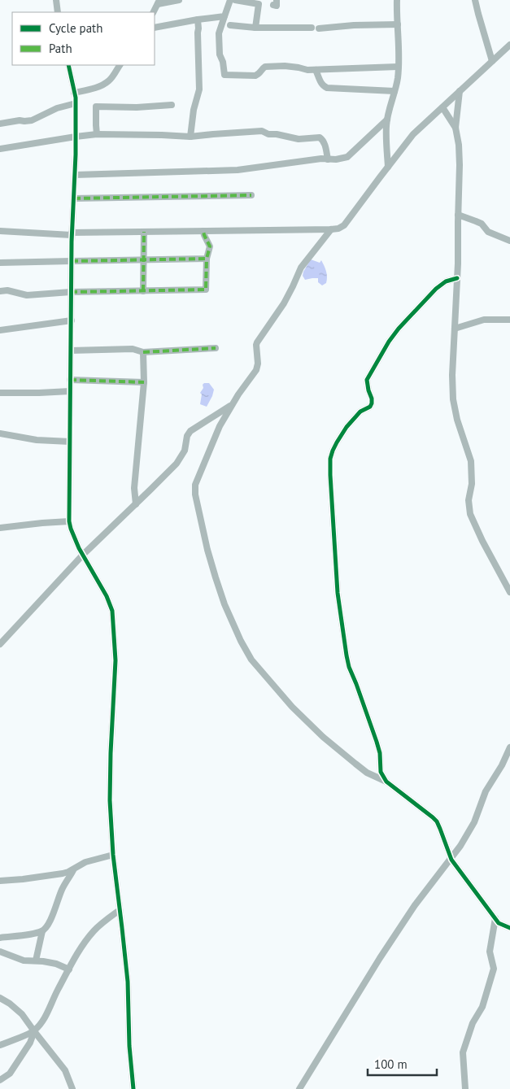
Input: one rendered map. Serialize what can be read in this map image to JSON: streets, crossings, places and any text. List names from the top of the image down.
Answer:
{
  "legend": ["Cycle path", "Path"],
  "scale_bar": "100 m"
}
